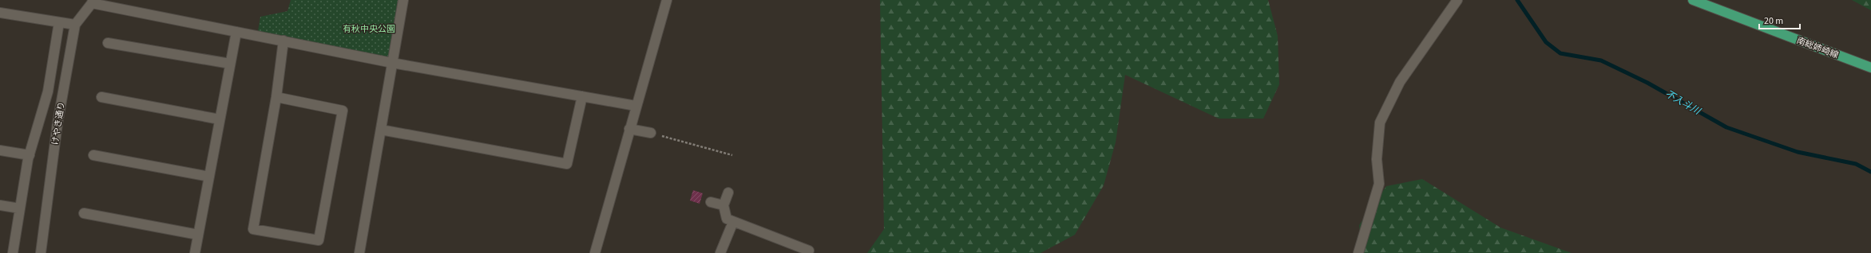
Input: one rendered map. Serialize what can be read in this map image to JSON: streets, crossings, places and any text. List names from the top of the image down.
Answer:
{
  "streets": {
    "main road": ["南総姉崎線"],
    "street": ["けやき通り"]
  },
  "water": ["不入斗川"],
  "parks": ["有秋中央公園"],
  "scale_bar": "20 m"
}
